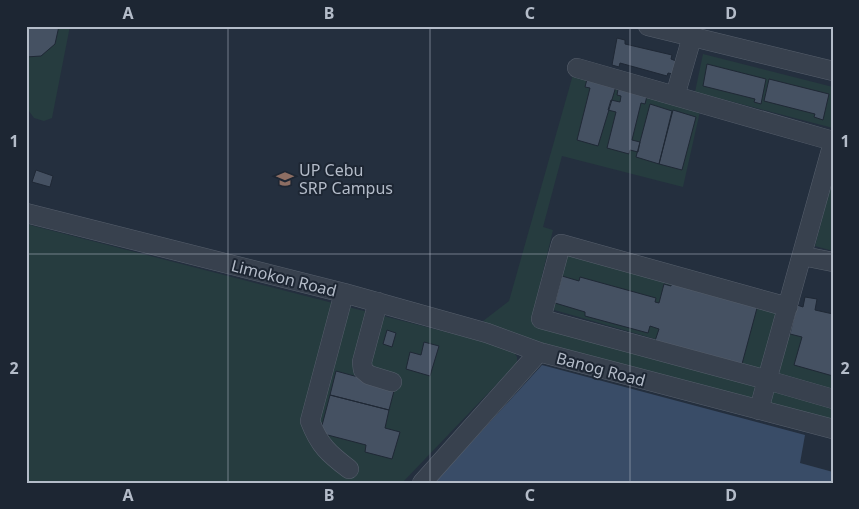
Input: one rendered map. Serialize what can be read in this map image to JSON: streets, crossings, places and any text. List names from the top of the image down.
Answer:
{
  "streets": {
    "street": ["Limokon Road", "Banog Road"]
  },
  "crossings": [
    ["Limokon Road", "Banog Road"]
  ],
  "places": {
    "school or university": ["UP Cebu SRP Campus"]
  },
  "grid": {
    "columns": [
      "A",
      "B",
      "C",
      "D"
    ],
    "rows": ["1", "2"]
  }
}
